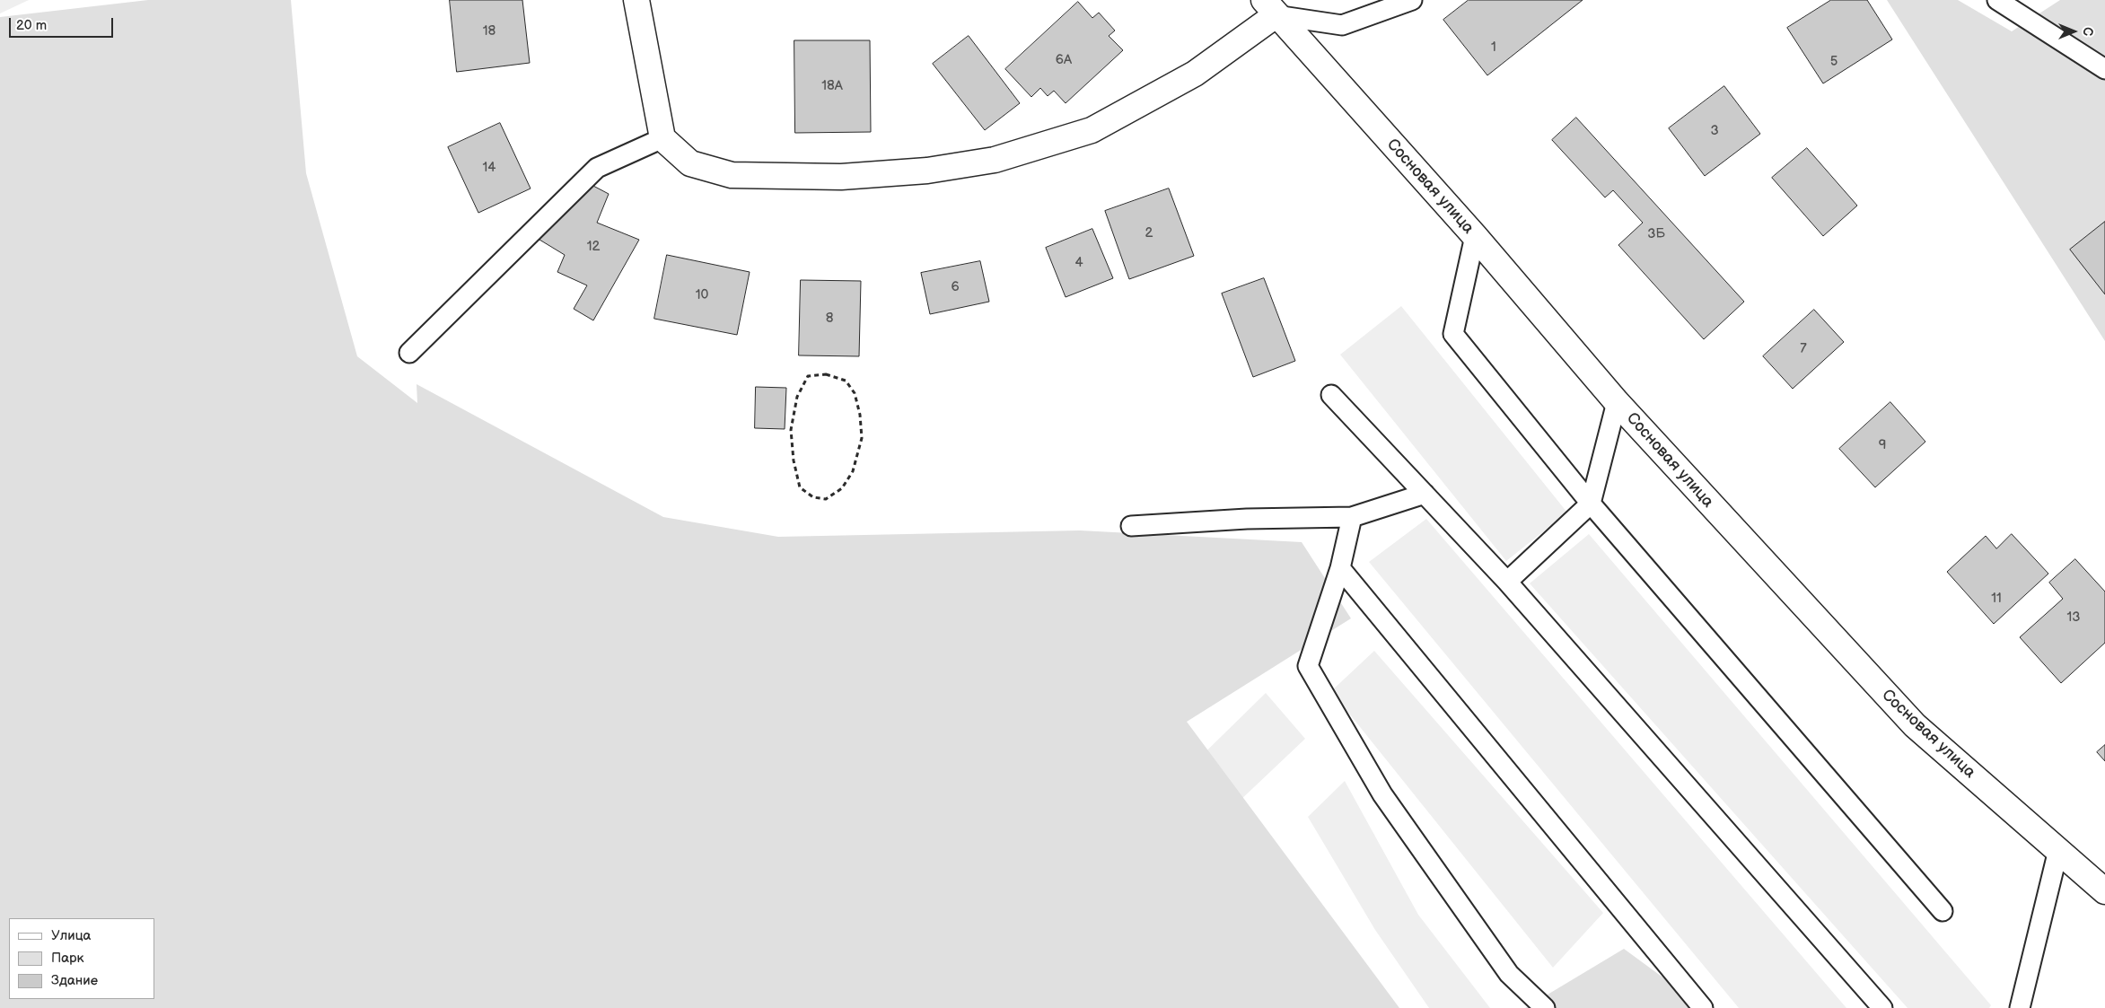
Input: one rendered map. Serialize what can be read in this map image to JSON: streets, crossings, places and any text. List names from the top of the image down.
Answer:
{
  "streets": {
    "street": ["Сосновая улица"]
  },
  "house_numbers": [
    "18",
    "1",
    "6А",
    "5",
    "18А",
    "3",
    "14",
    "2",
    "3Б",
    "12",
    "4",
    "6",
    "10",
    "8",
    "7",
    "9",
    "11",
    "13"
  ],
  "legend": ["Улица", "Парк", "Здание"],
  "scale_bar": "20 m",
  "north": "right"
}
